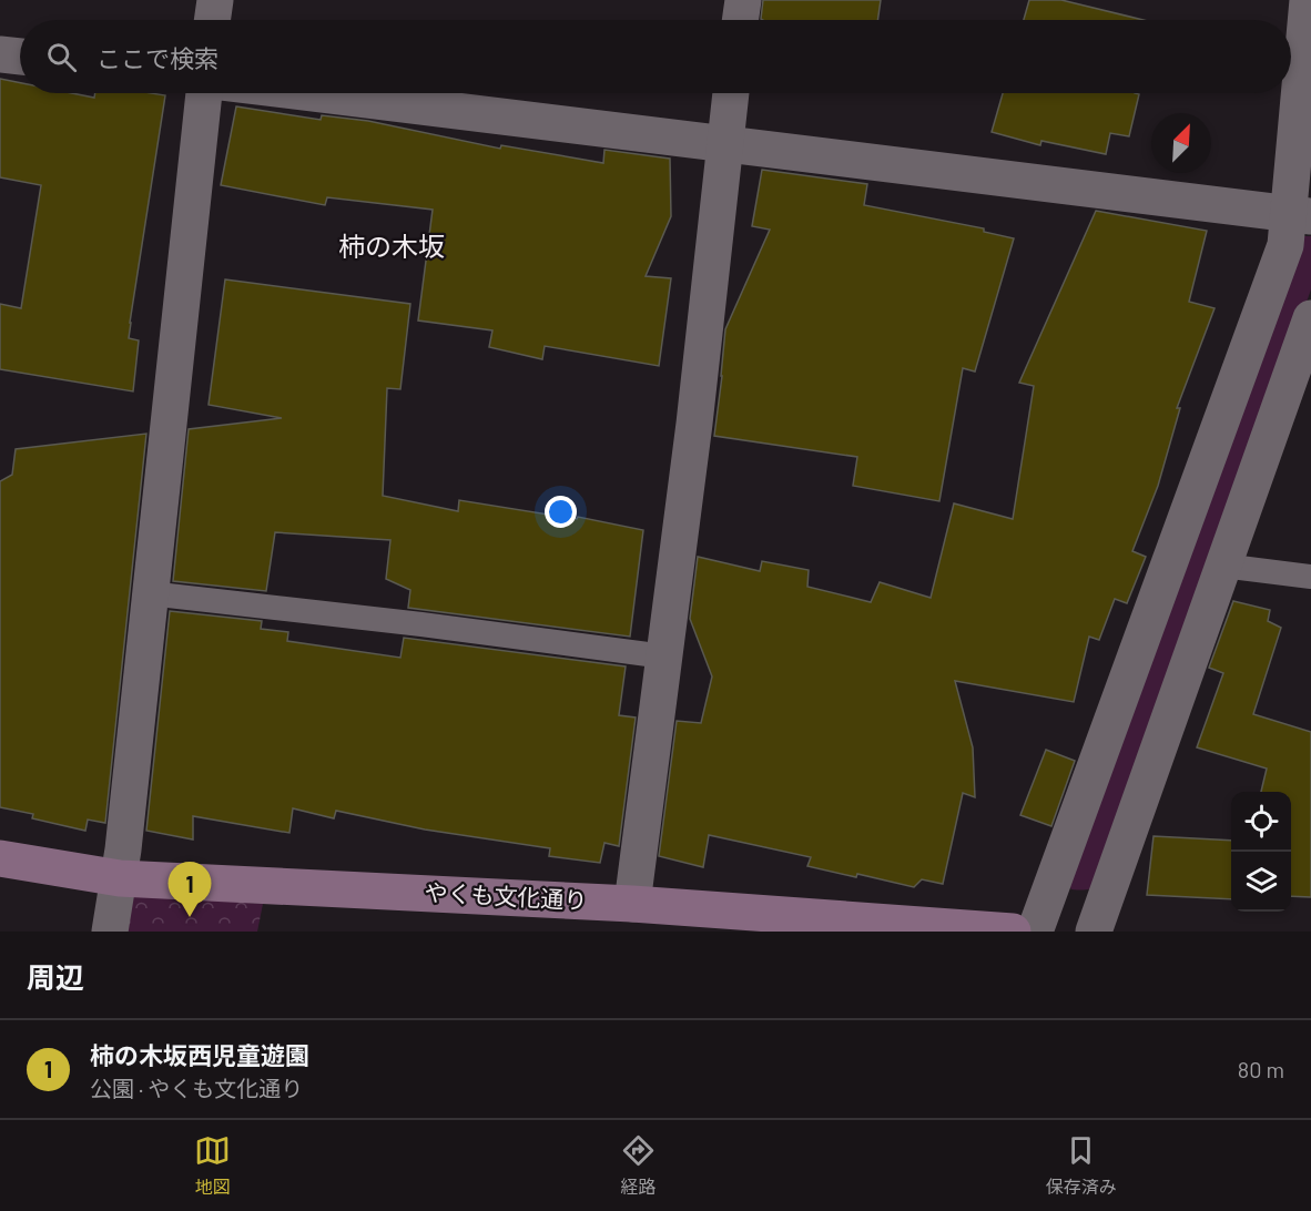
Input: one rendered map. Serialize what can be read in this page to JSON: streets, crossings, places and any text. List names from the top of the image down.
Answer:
{
  "streets": {
    "street": ["やくも文化通り"]
  },
  "districts": ["柿の木坂"],
  "north": "top right",
  "page": {
    "search": "ここで検索",
    "pins": "1",
    "heading": "周辺",
    "list": [
      {
        "mark": "1",
        "name": "柿の木坂西児童遊園",
        "note": "公園 · やくも文化通り",
        "value": "80 m"
      }
    ],
    "nav": ["地図", "経路", "保存済み"]
  }
}
